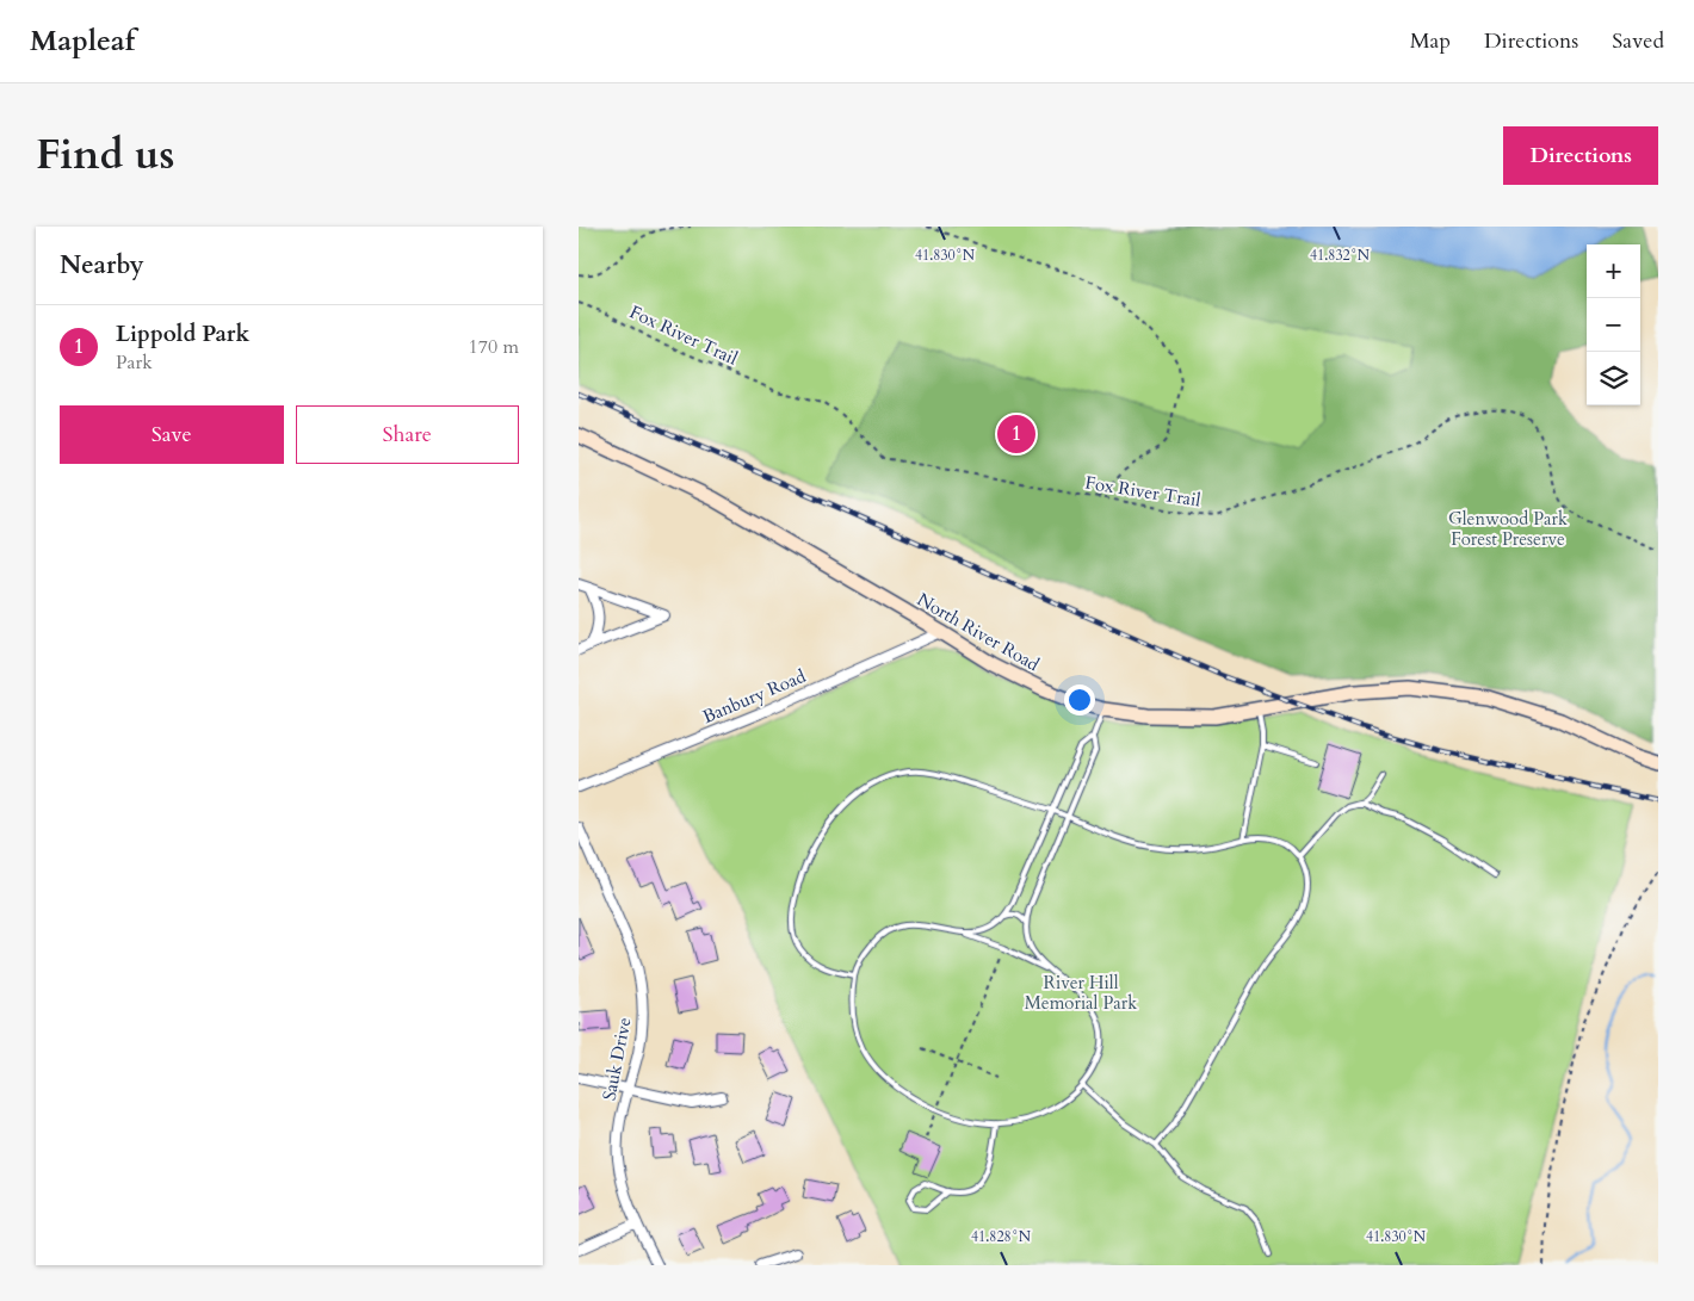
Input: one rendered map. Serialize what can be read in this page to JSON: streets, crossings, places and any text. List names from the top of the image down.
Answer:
{
  "streets": {
    "main road": ["North River Road"],
    "street": ["Banbury Road", "Sauk Drive"],
    "path": ["Fox River Trail"]
  },
  "crossings": [
    ["North River Road", "Banbury Road"]
  ],
  "parks": ["Glenwood Park Forest Preserve", "River Hill Memorial Park"],
  "page": {
    "header": "Mapleaf",
    "nav": ["Map", "Directions", "Saved"],
    "title": "Find us",
    "buttons": [
      "Directions",
      ["Save", "Share"]
    ],
    "heading": "Nearby",
    "map_buttons": ["+", "−"],
    "list": [
      {
        "mark": "1",
        "name": "Lippold Park",
        "note": "Park",
        "value": "170 m"
      }
    ],
    "pins": "1"
  },
  "coordinates": ["41.830°N", "41.832°N", "41.828°N"]
}
